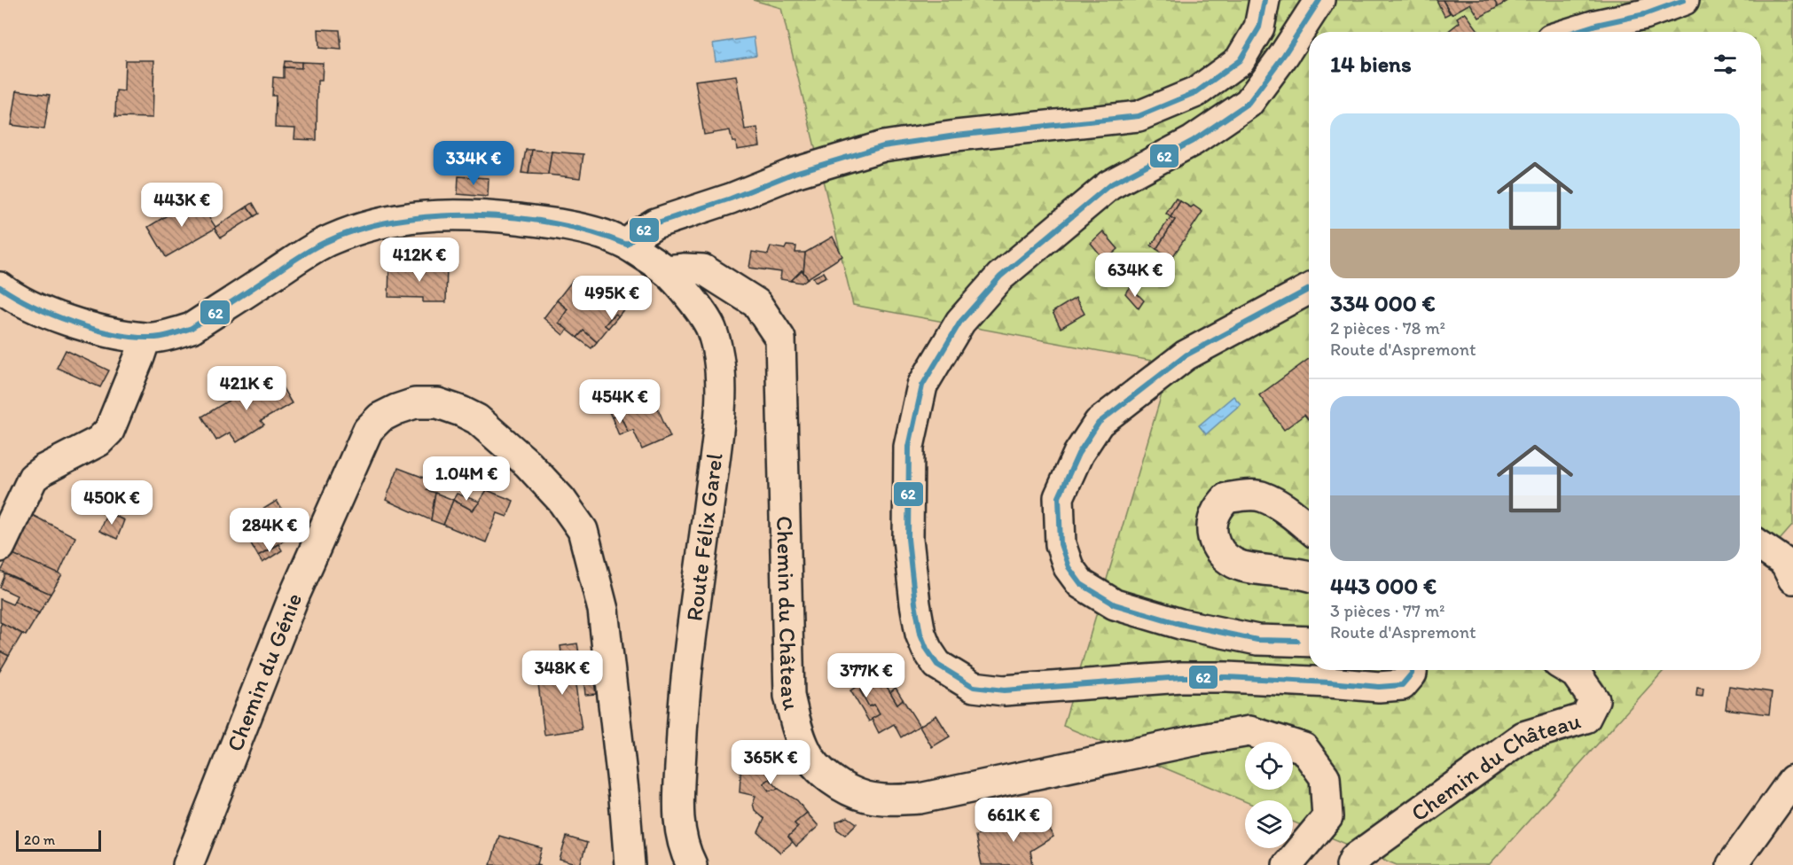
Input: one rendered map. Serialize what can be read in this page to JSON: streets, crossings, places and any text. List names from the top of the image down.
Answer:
{
  "streets": {
    "street": ["Route Félix Garel", "Chemin du Château", "Chemin du Génie"]
  },
  "crossings": [
    ["Route Félix Garel", "Chemin du Château"]
  ],
  "lines": ["transit line 62"],
  "scale_bar": "20 m",
  "page": {
    "heading": "14 biens",
    "list": [
      {
        "name": "334 000 €",
        "note": "2 pièces · 78 m² · Route d'Aspremont"
      },
      {
        "name": "443 000 €",
        "note": "3 pièces · 77 m² · Route d'Aspremont"
      }
    ],
    "price": [
      "334K €",
      "443K €",
      "412K €",
      "634K €",
      "495K €",
      "421K €",
      "454K €",
      "1.04M €",
      "450K €",
      "284K €",
      "348K €",
      "377K €",
      "365K €",
      "661K €"
    ],
    "scale": "20 m"
  }
}
